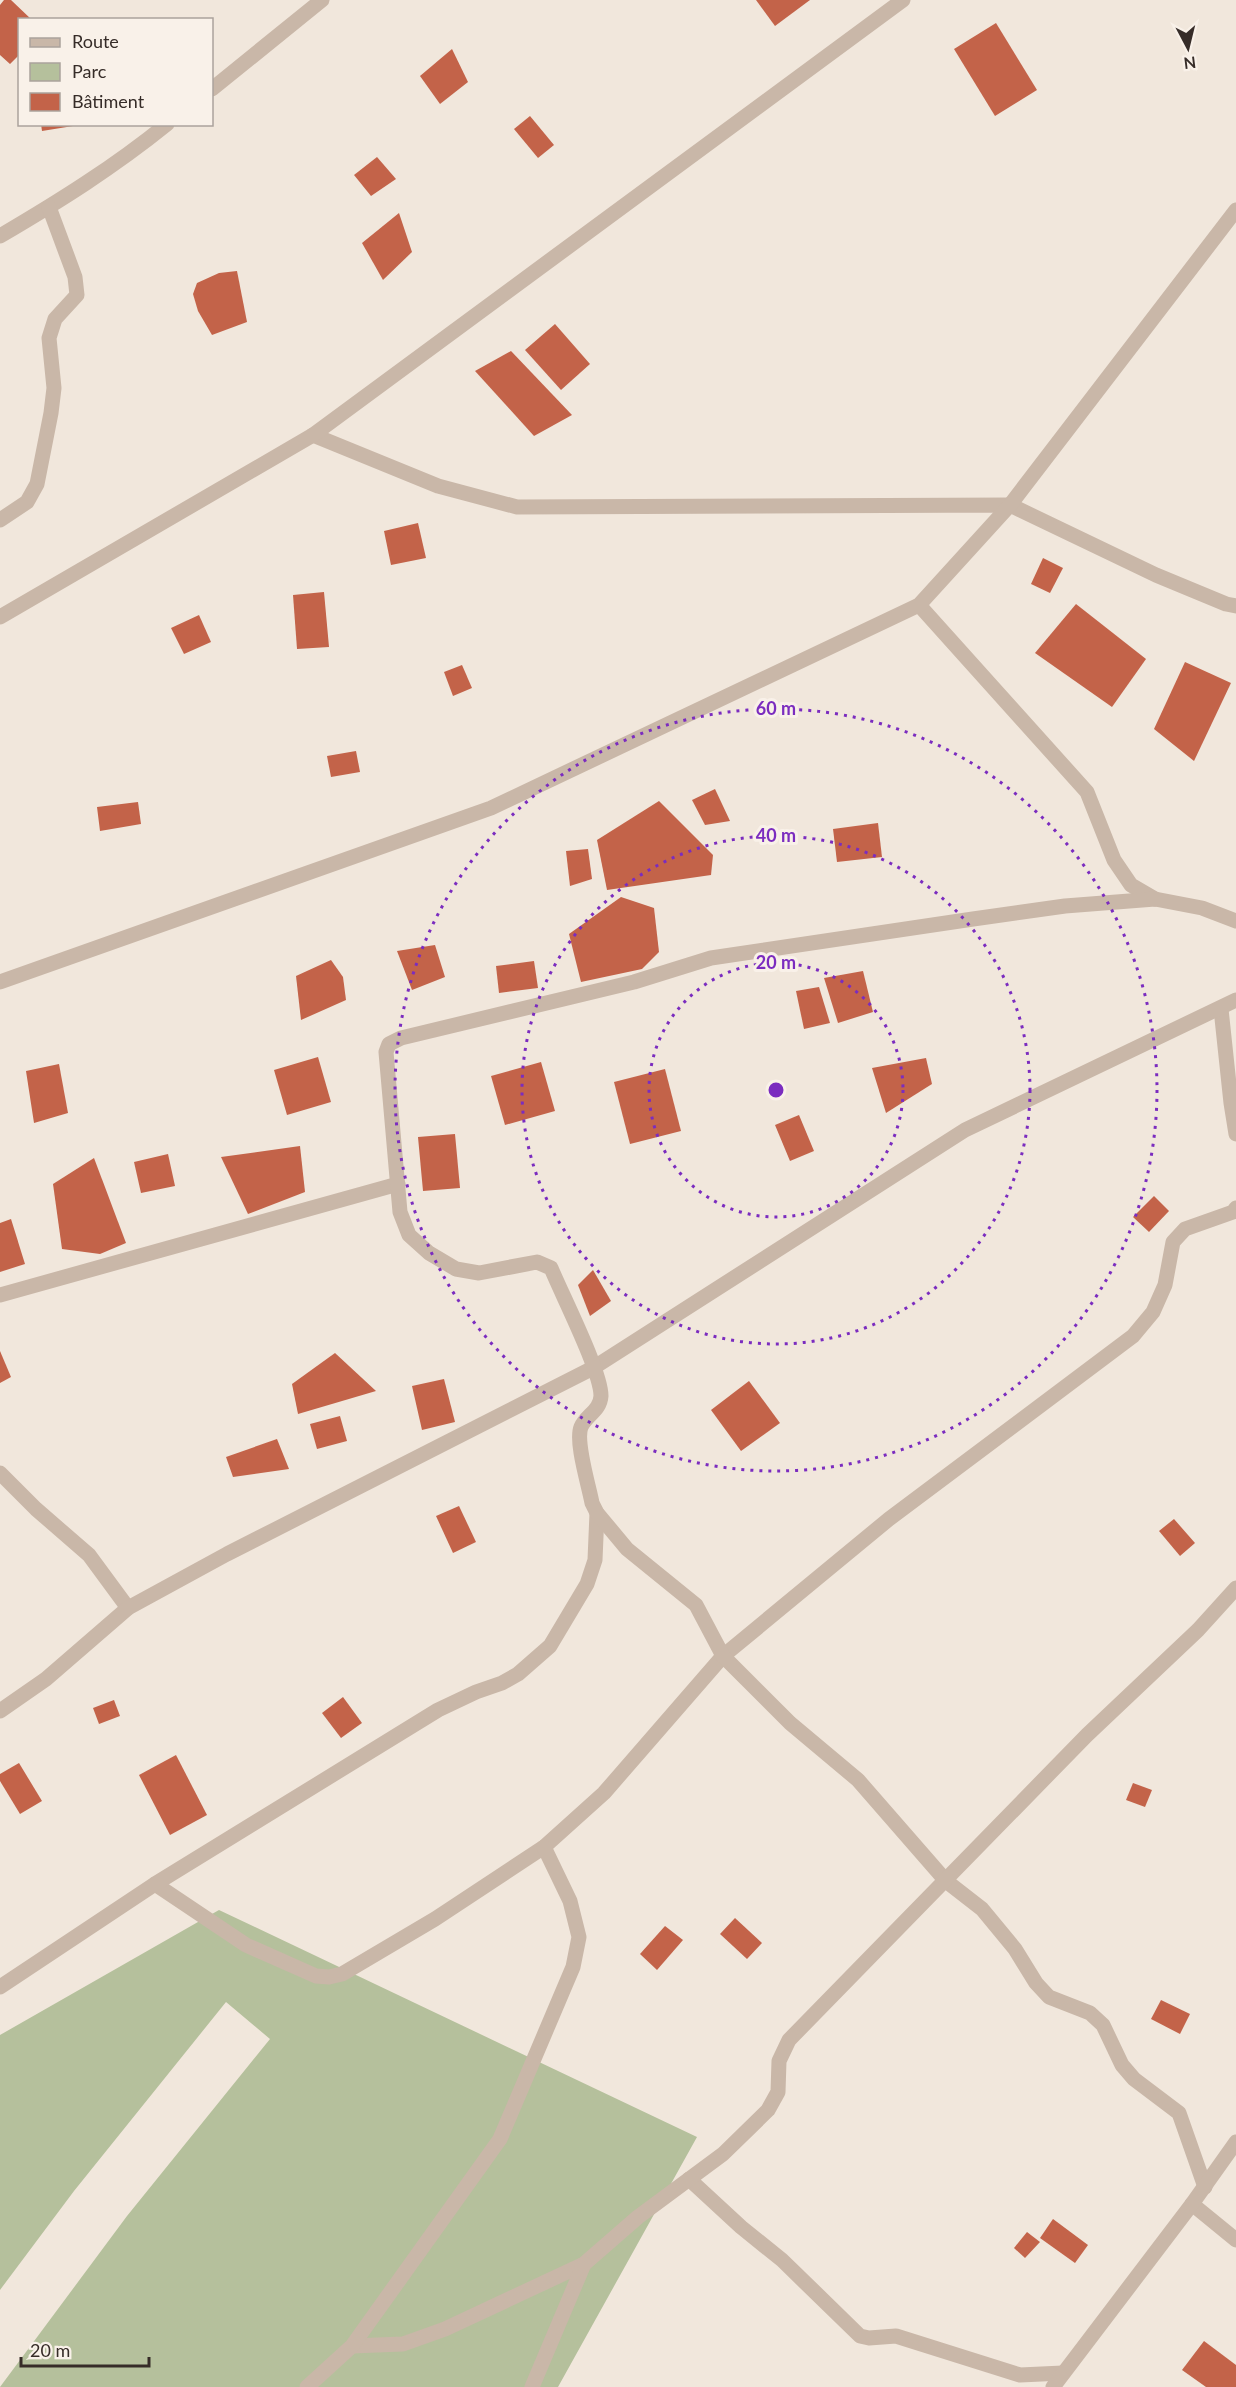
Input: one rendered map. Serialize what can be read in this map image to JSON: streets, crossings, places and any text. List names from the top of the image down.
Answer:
{
  "legend": ["Route", "Parc", "Bâtiment"],
  "scale_bar": "20 m",
  "north": "bottom",
  "rings": ["60 m", "40 m", "20 m"]
}
